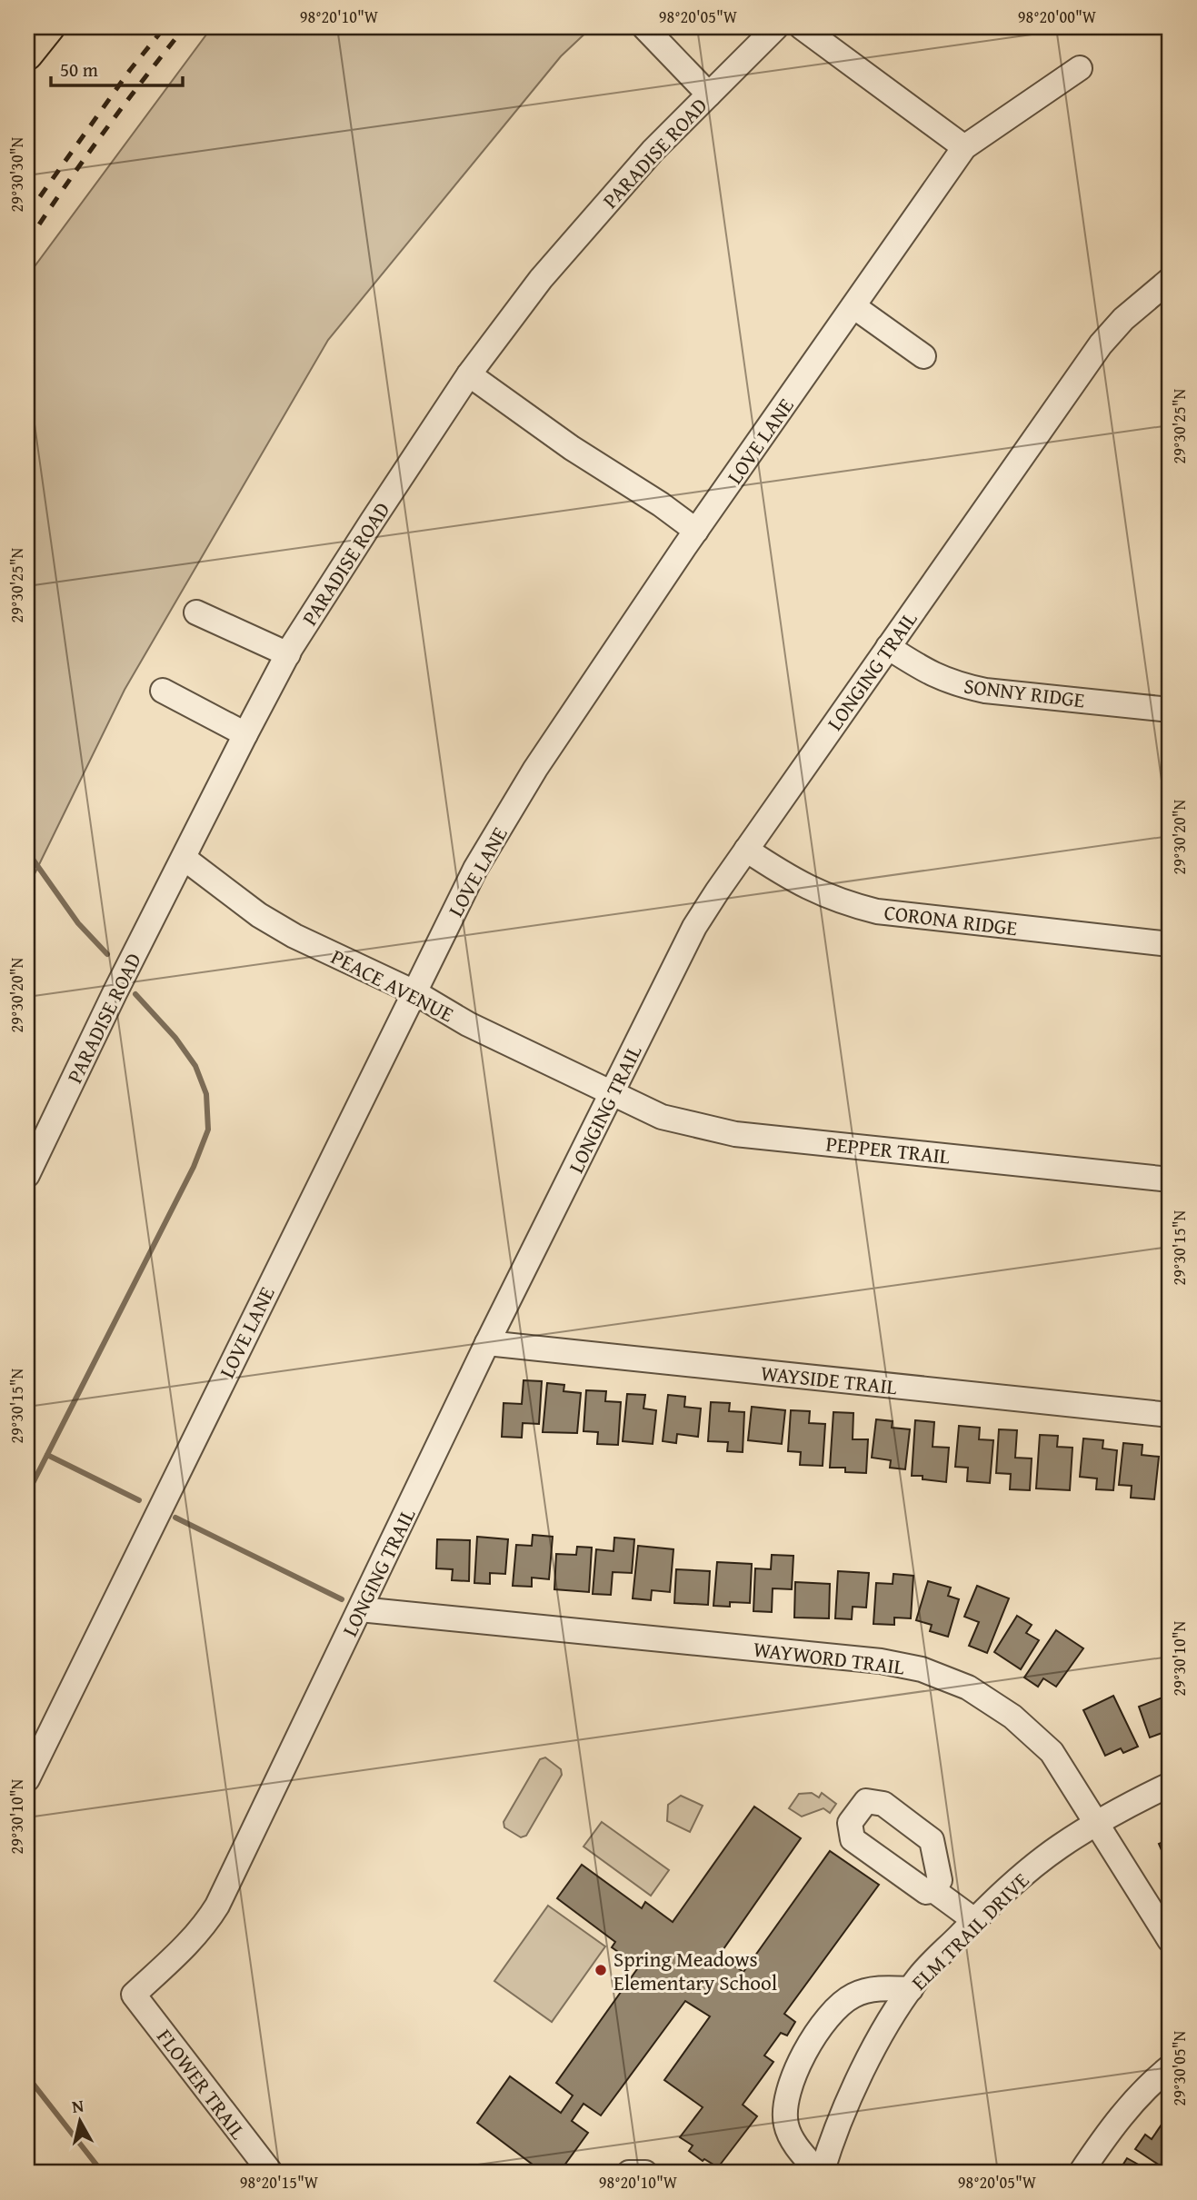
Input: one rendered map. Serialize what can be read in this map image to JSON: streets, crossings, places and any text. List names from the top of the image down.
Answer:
{
  "streets": {
    "street": [
      "PARADISE ROAD",
      "LOVE LANE",
      "LONGING TRAIL",
      "SONNY RIDGE",
      "CORONA RIDGE",
      "PEACE AVENUE",
      "PEPPER TRAIL",
      "WAYSIDE TRAIL",
      "WAYWORD TRAIL",
      "ELM TRAIL DRIVE",
      "FLOWER TRAIL"
    ]
  },
  "crossings": [
    ["PARADISE ROAD", "PEACE AVENUE"],
    ["LOVE LANE", "PEACE AVENUE"],
    ["LONGING TRAIL", "SONNY RIDGE"],
    ["LONGING TRAIL", "CORONA RIDGE"],
    ["LONGING TRAIL", "PEACE AVENUE"],
    ["LONGING TRAIL", "PEPPER TRAIL"],
    ["LONGING TRAIL", "WAYSIDE TRAIL"],
    ["LONGING TRAIL", "WAYWORD TRAIL"],
    ["LONGING TRAIL", "FLOWER TRAIL"],
    ["PEACE AVENUE", "PEPPER TRAIL"],
    ["WAYWORD TRAIL", "ELM TRAIL DRIVE"]
  ],
  "places": ["Spring Meadows Elementary School"],
  "scale_bar": "50 m",
  "north": "top",
  "coordinates": [
    "98°20'10\"W",
    "98°20'05\"W",
    "98°20'00\"W",
    "29°30'30\"N",
    "29°30'25\"N",
    "29°30'20\"N",
    "29°30'15\"N",
    "29°30'10\"N",
    "29°30'05\"N",
    "98°20'15\"W"
  ]
}
